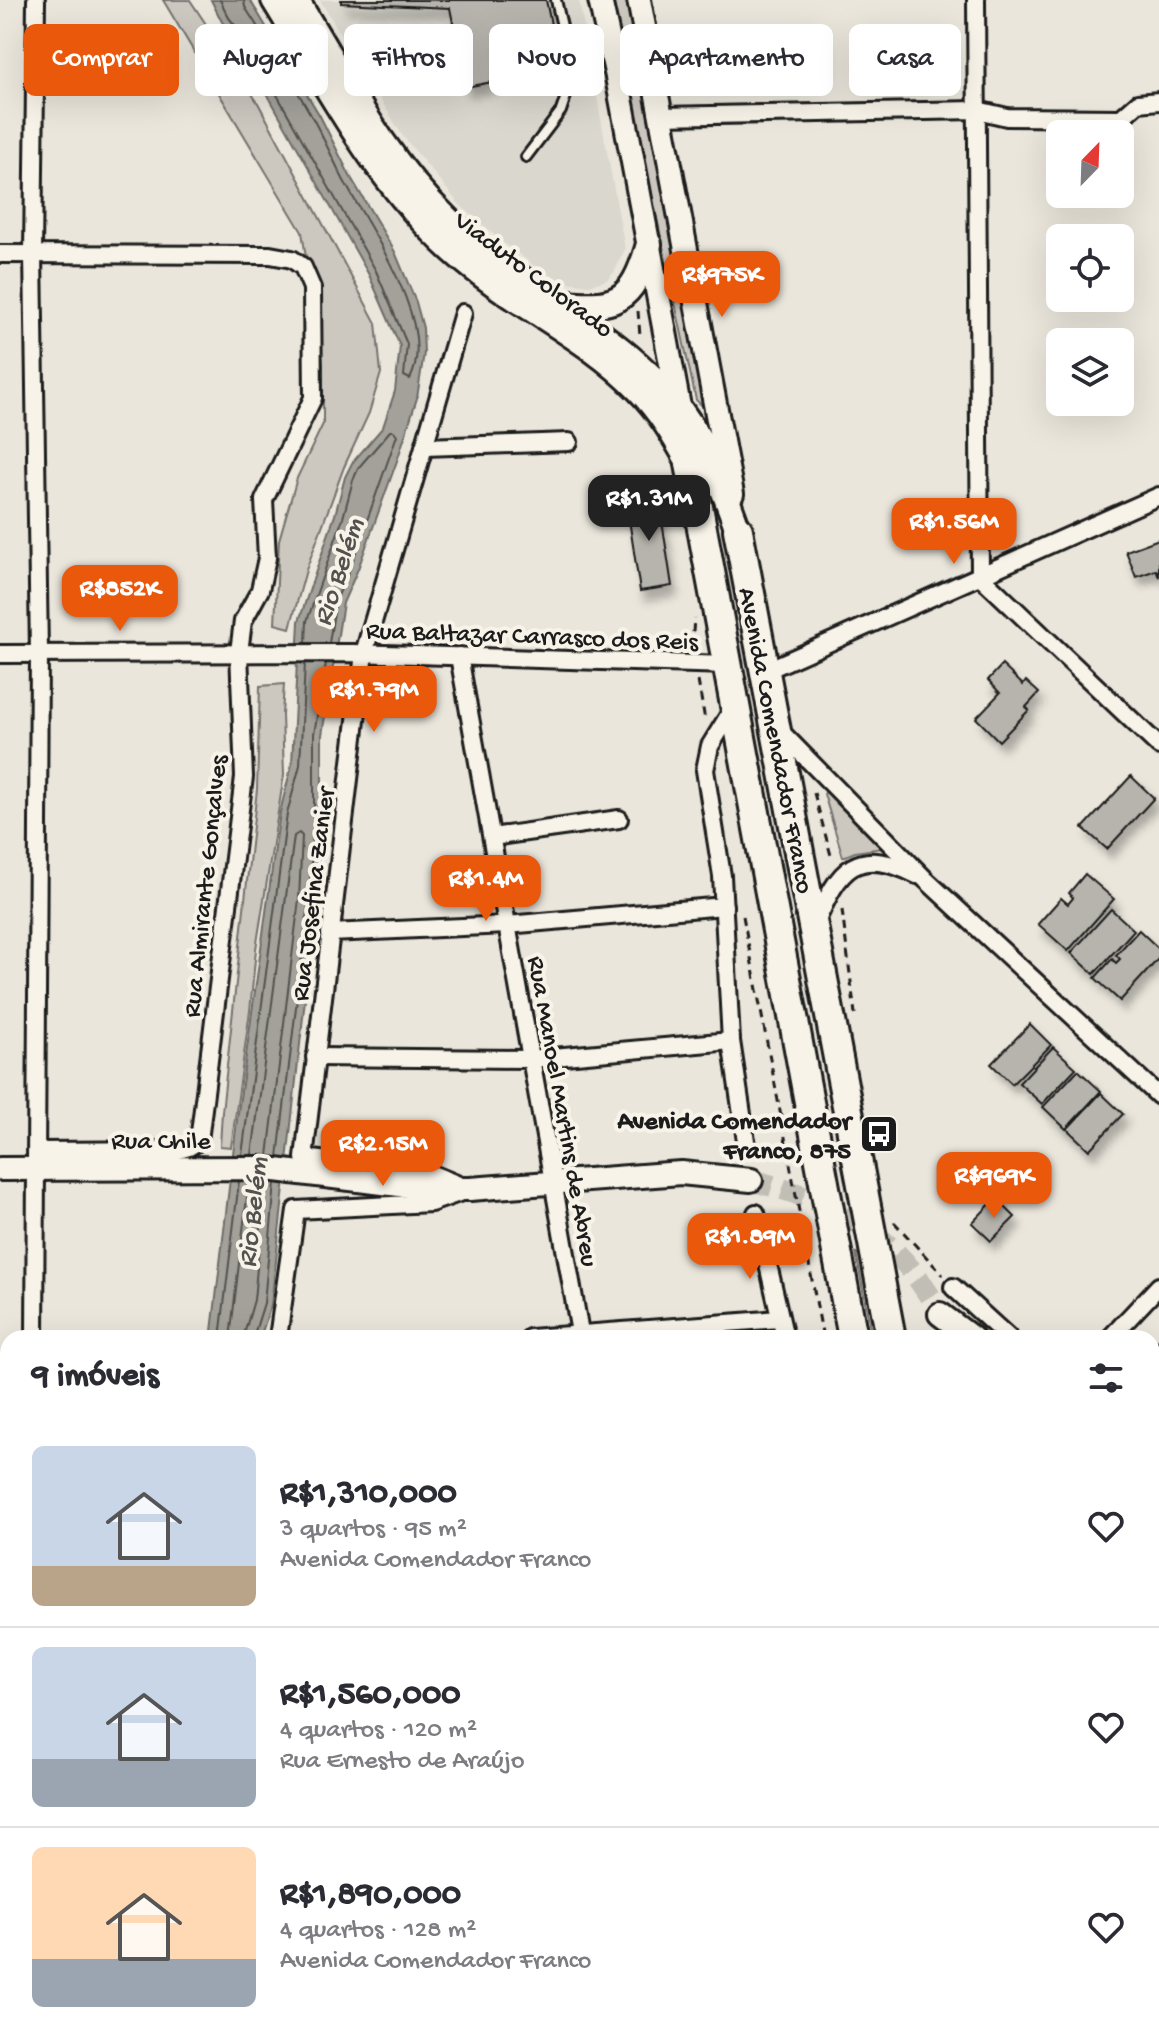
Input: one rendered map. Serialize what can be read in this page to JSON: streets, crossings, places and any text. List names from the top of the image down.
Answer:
{
  "streets": {
    "highway": ["Avenida Comendador Franco"],
    "main road": ["Viaduto Colorado", "Rua Chile"],
    "street": [
      "Rua Baltazar Carrasco dos Reis",
      "Rua Almirante Gonçalves",
      "Rua Josefina Zanier",
      "Rua Manoel Martins de Abreu"
    ]
  },
  "crossings": [
    ["Viaduto Colorado", "Avenida Comendador Franco"],
    ["Rua Baltazar Carrasco dos Reis", "Avenida Comendador Franco"],
    ["Rua Baltazar Carrasco dos Reis", "Rua Almirante Gonçalves"],
    ["Rua Baltazar Carrasco dos Reis", "Rua Josefina Zanier"],
    ["Rua Baltazar Carrasco dos Reis", "Rua Manoel Martins de Abreu"],
    ["Rua Almirante Gonçalves", "Rua Chile"],
    ["Rua Josefina Zanier", "Rua Chile"],
    ["Rua Manoel Martins de Abreu", "Rua Chile"]
  ],
  "water": ["Rio Belém"],
  "places": {
    "bus stop": ["Avenida Comendador Franco, 875"]
  },
  "north": "top right",
  "page": {
    "chip": [
      "Comprar",
      "Alugar",
      "Filtros",
      "Novo",
      "Apartamento",
      "Casa"
    ],
    "price": [
      "R$975K",
      "R$1.31M",
      "R$1.56M",
      "R$852K",
      "R$1.79M",
      "R$1.4M",
      "R$2.15M",
      "R$969K",
      "R$1.89M"
    ],
    "heading": "9 imóveis",
    "list": [
      {
        "name": "R$1,310,000",
        "note": "3 quartos · 95 m² · Avenida Comendador Franco"
      },
      {
        "name": "R$1,560,000",
        "note": "4 quartos · 120 m² · Rua Ernesto de Araújo"
      },
      {
        "name": "R$1,890,000",
        "note": "4 quartos · 128 m² · Avenida Comendador Franco"
      }
    ]
  }
}
